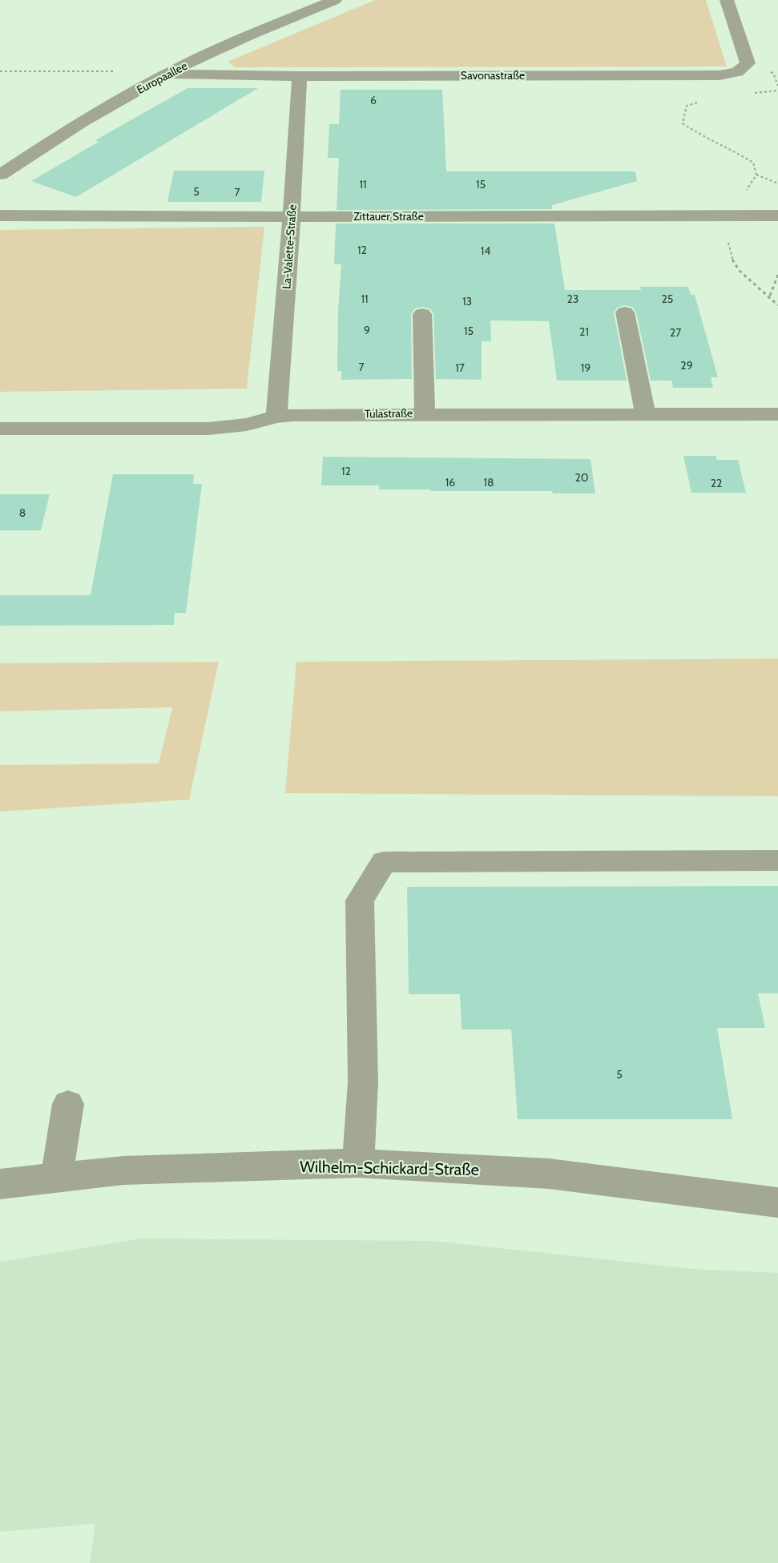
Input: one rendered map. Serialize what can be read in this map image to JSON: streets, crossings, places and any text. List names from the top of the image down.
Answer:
{
  "streets": {
    "street": [
      "Savonastraße",
      "Europaallee",
      "Zittauer Straße",
      "La-Valette-Straße",
      "Tulastraße",
      "Wilhelm-Schickard-Straße"
    ]
  },
  "crossings": [
    ["Savonastraße", "Europaallee"],
    ["Savonastraße", "La-Valette-Straße"],
    ["Zittauer Straße", "La-Valette-Straße"],
    ["La-Valette-Straße", "Tulastraße"]
  ],
  "house_numbers": [
    "6",
    "11",
    "15",
    "5",
    "7",
    "12",
    "14",
    "11",
    "23",
    "25",
    "13",
    "9",
    "15",
    "21",
    "27",
    "29",
    "7",
    "17",
    "19",
    "12",
    "20",
    "16",
    "18",
    "22",
    "8",
    "5"
  ]
}
